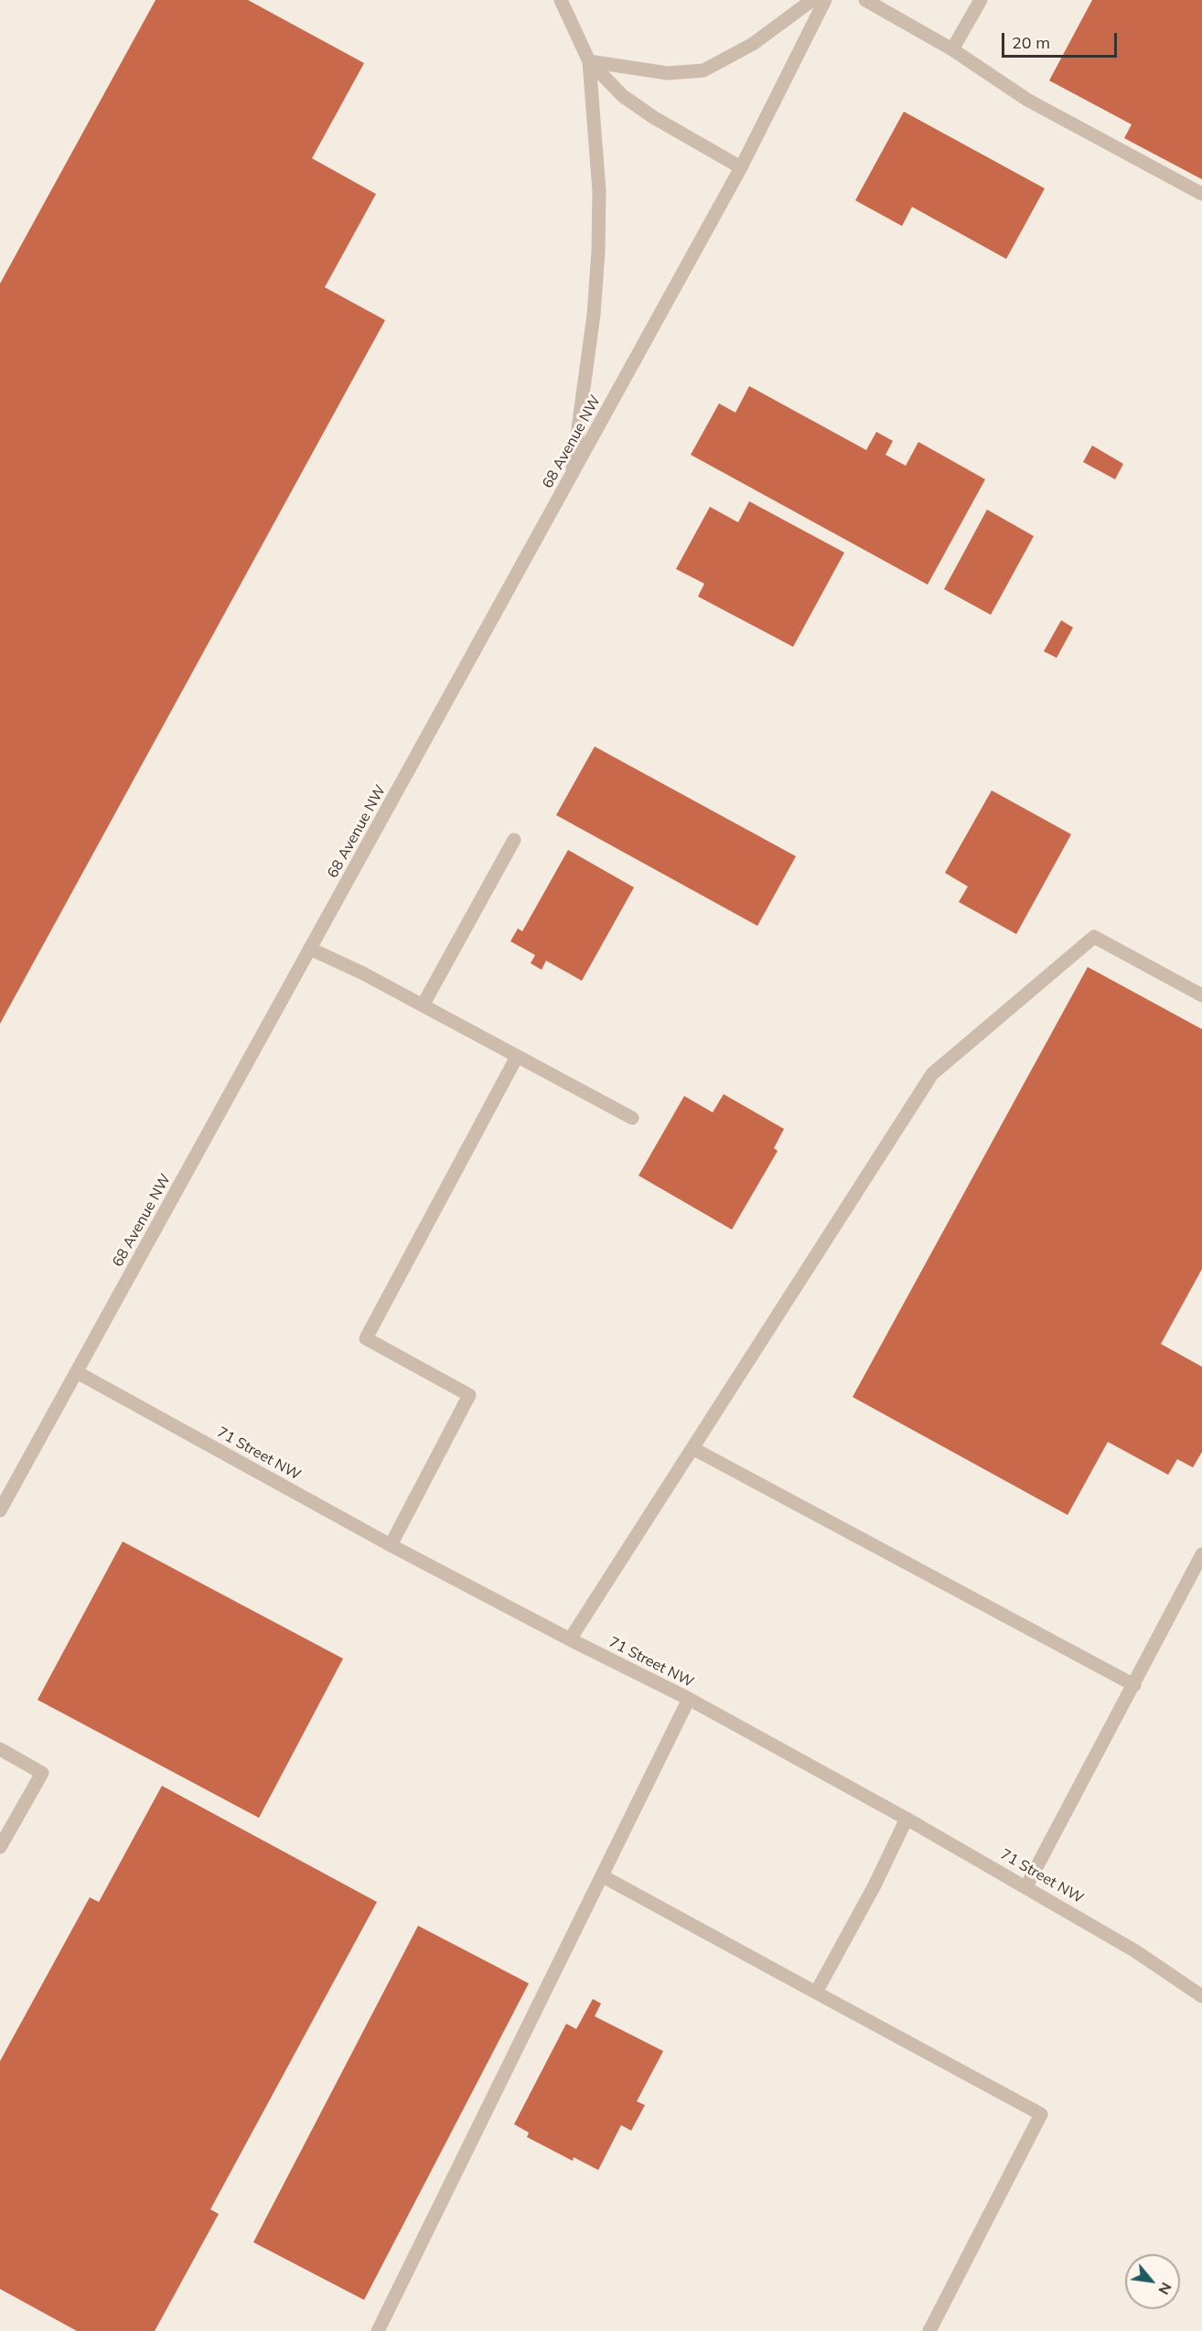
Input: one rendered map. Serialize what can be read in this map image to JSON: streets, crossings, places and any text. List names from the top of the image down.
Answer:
{
  "streets": {
    "street": ["68 Avenue NW", "71 Street NW"]
  },
  "crossings": [
    ["68 Avenue NW", "71 Street NW"]
  ],
  "scale_bar": "20 m",
  "north": "bottom right"
}
